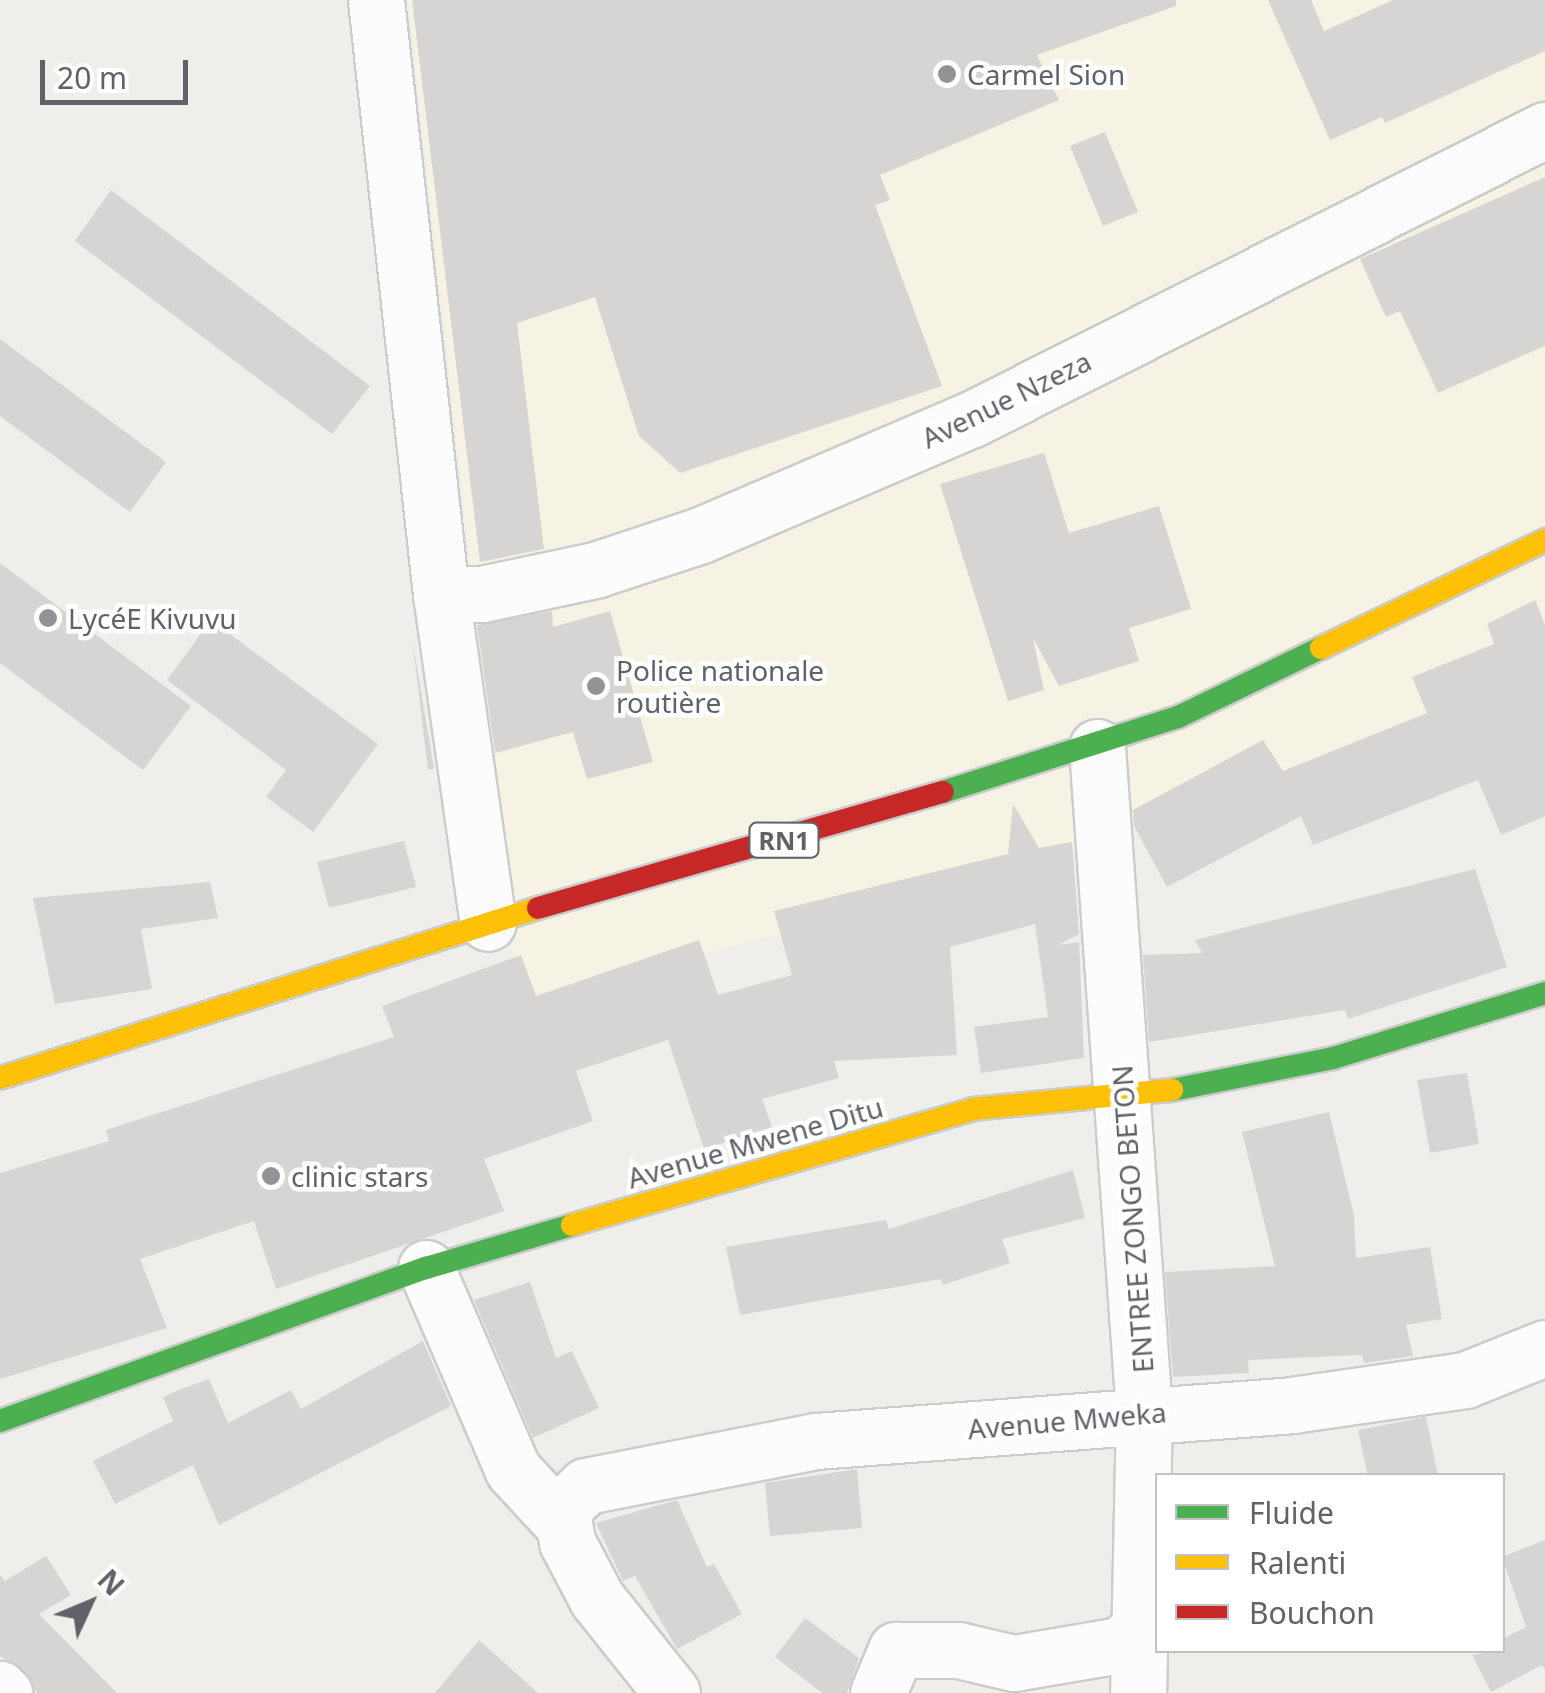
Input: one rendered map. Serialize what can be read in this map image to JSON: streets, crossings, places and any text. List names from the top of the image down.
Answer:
{
  "streets": {
    "main road": ["RN1", "Avenue Mwene Ditu"],
    "street": ["Avenue Nzeza", "ENTREE ZONGO BETON", "Avenue Mweka"]
  },
  "crossings": [
    ["RN1", "ENTREE ZONGO BETON"],
    ["Avenue Mwene Ditu", "ENTREE ZONGO BETON"],
    ["ENTREE ZONGO BETON", "Avenue Mweka"]
  ],
  "places": [
    "Carmel Sion",
    "LycéE Kivuvu",
    "Police nationale routière",
    "clinic stars"
  ],
  "legend": ["Fluide", "Ralenti", "Bouchon"],
  "scale_bar": "20 m",
  "north": "top right"
}
